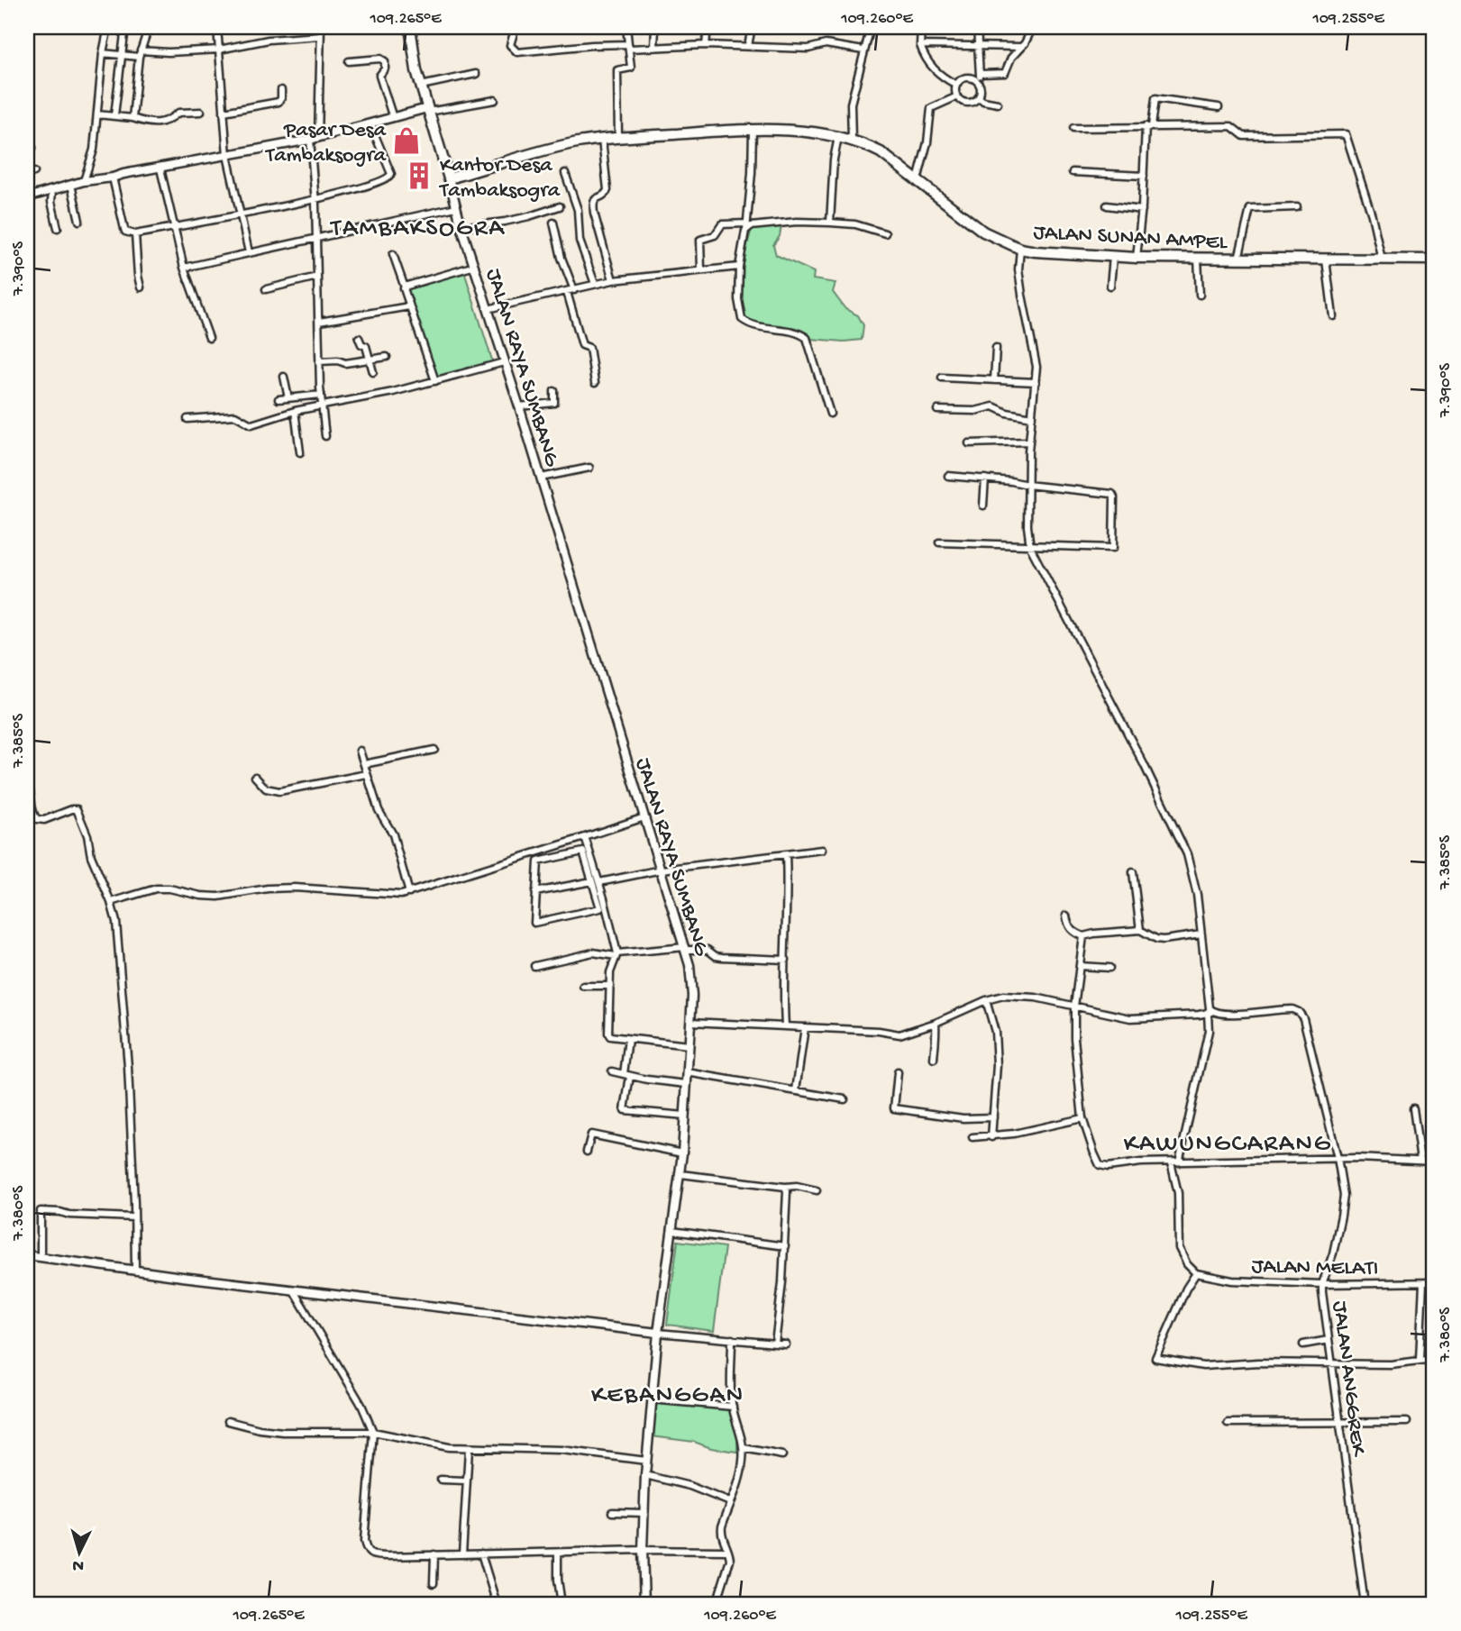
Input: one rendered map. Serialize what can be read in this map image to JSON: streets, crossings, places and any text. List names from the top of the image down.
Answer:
{
  "streets": {
    "main road": ["JALAN SUNAN AMPEL"],
    "street": ["JALAN RAYA SUMBANG", "JALAN MELATI", "JALAN ANGGREK"]
  },
  "crossings": [
    ["JALAN SUNAN AMPEL", "JALAN RAYA SUMBANG"],
    ["JALAN RAYA SUMBANG", "JALAN ANGGREK"],
    ["JALAN MELATI", "JALAN ANGGREK"]
  ],
  "districts": ["TAMBAKSOGRA", "KAWUNGCARANG", "KEBANGGAN"],
  "places": {
    "shop": ["Pasar Desa Tambaksogra"],
    "building": ["Kantor Desa Tambaksogra"]
  },
  "north": "bottom",
  "coordinates": [
    "109.265°E",
    "109.260°E",
    "109.255°E",
    "7.390°S",
    "7.385°S",
    "7.380°S"
  ]
}
